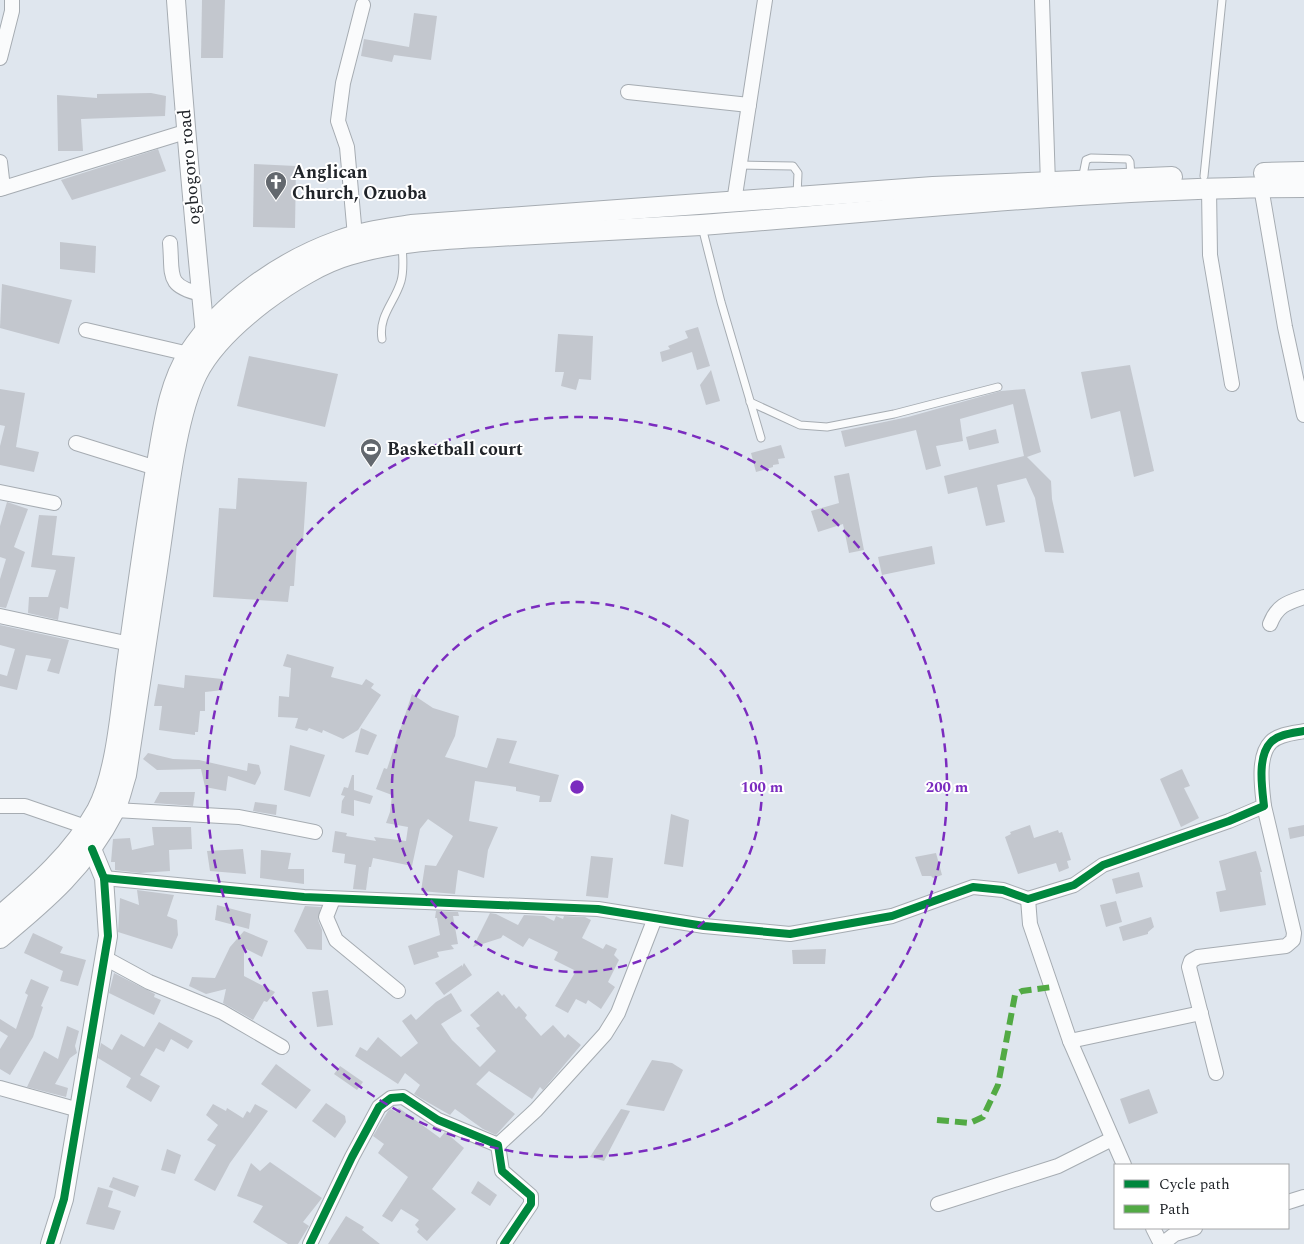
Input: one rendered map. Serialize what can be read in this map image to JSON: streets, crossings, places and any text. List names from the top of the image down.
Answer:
{
  "streets": {
    "street": ["ogbogoro road"]
  },
  "places": {
    "church": ["Anglican Church, Ozuoba"],
    "sports": ["Basketball court"]
  },
  "legend": ["Cycle path", "Path"],
  "rings": ["100 m", "200 m"]
}
